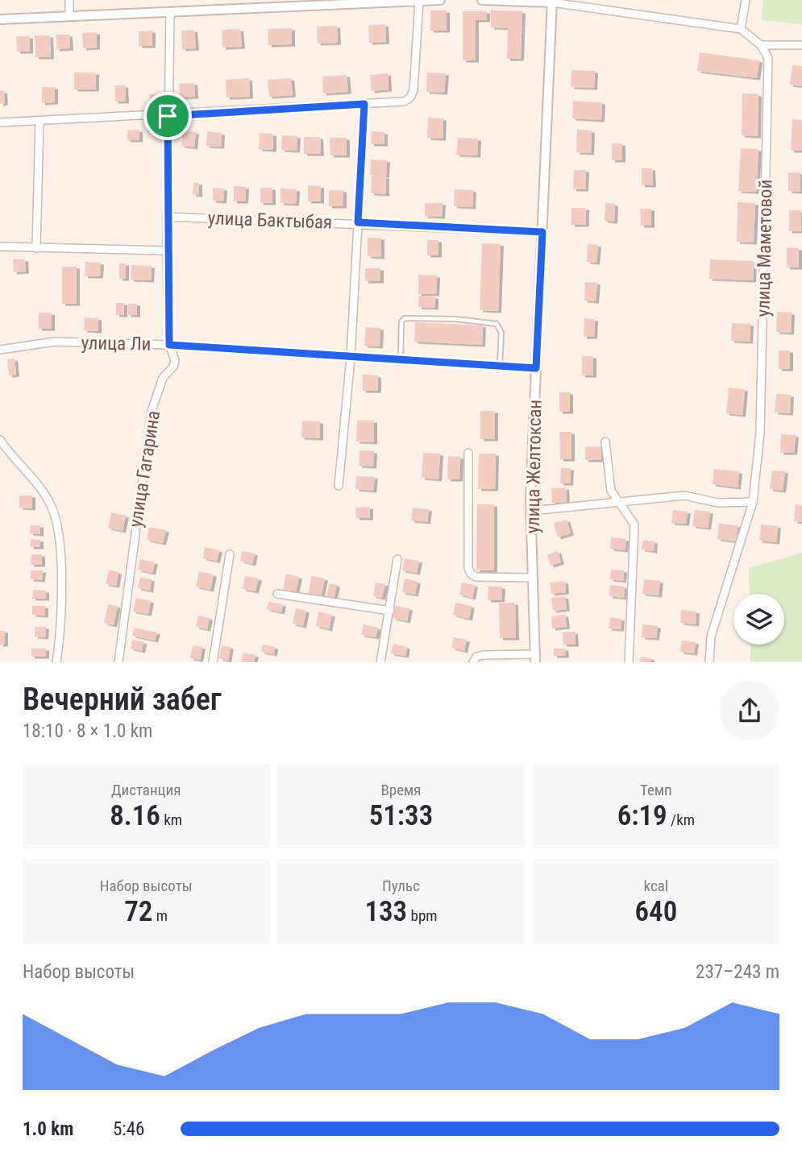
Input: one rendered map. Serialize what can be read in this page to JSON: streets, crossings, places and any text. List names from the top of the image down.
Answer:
{
  "streets": {
    "street": [
      "улица Бактыбая",
      "улица Маметовой",
      "улица Ли",
      "улица Желтоксан",
      "улица Гагарина"
    ]
  },
  "crossings": [
    ["улица Бактыбая", "улица Желтоксан"],
    ["улица Бактыбая", "улица Гагарина"],
    ["улица Ли", "улица Желтоксан"],
    ["улица Ли", "улица Гагарина"]
  ],
  "page": {
    "heading": ["Вечерний забег", "18:10 · 8 × 1.0 km"],
    "stats": [
      ["Дистанция", "8.16 km"],
      ["Время", "51:33"],
      ["Темп", "6:19 /km"],
      ["Набор высоты", "72 m"],
      ["Пульс", "133 bpm"],
      ["kcal", "640"]
    ],
    "chart": ["Набор высоты", "237–243 m"],
    "list": [
      {
        "name": "1.0 km",
        "note": "5:46"
      }
    ]
  }
}
